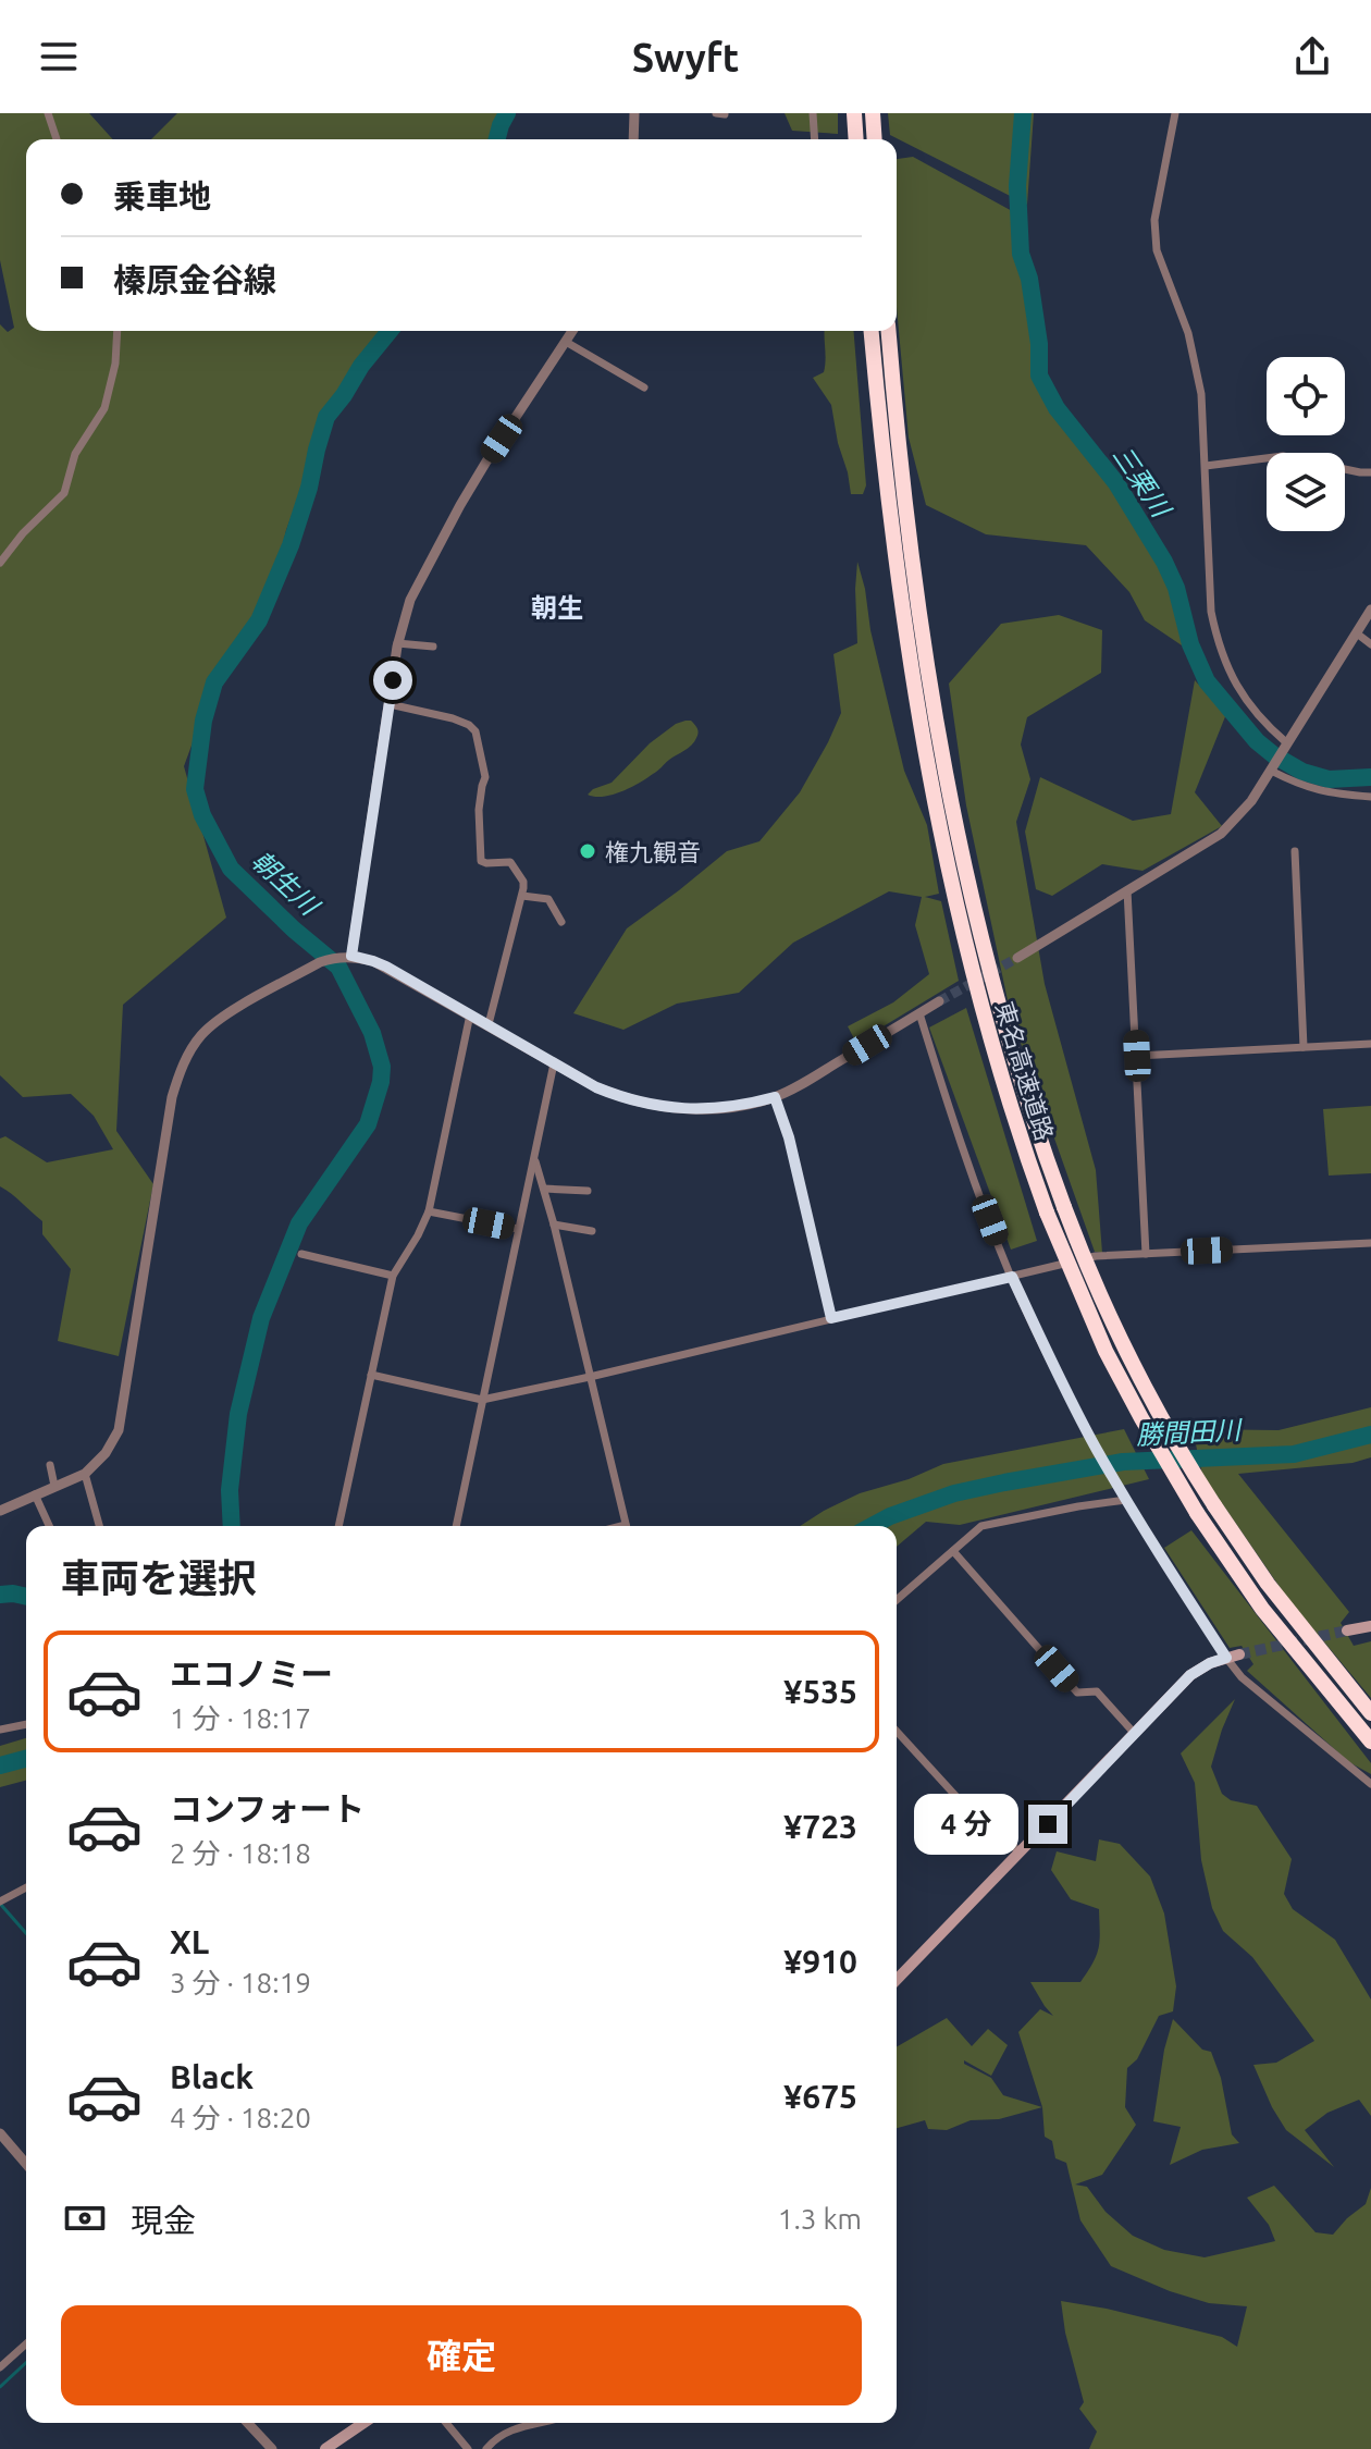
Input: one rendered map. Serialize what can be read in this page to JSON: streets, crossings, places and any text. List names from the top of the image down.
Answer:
{
  "streets": {
    "highway": ["東名高速道路"]
  },
  "districts": ["朝生"],
  "water": ["三栗川", "朝生川", "勝間田川"],
  "places": ["権九観音"],
  "page": {
    "header": "Swyft",
    "banner": ["乗車地", "榛原金谷線"],
    "heading": "車両を選択",
    "list": [
      {
        "name": "エコノミー",
        "note": "1 分 · 18:17",
        "value": "¥535"
      },
      {
        "name": "コンフォート",
        "note": "2 分 · 18:18",
        "value": "¥723"
      },
      {
        "name": "XL",
        "note": "3 分 · 18:19",
        "value": "¥910"
      },
      {
        "name": "Black",
        "note": "4 分 · 18:20",
        "value": "¥675"
      }
    ],
    "bubble": "4 分",
    "pay": ["現金", "1.3 km"],
    "buttons": "確定"
  }
}
